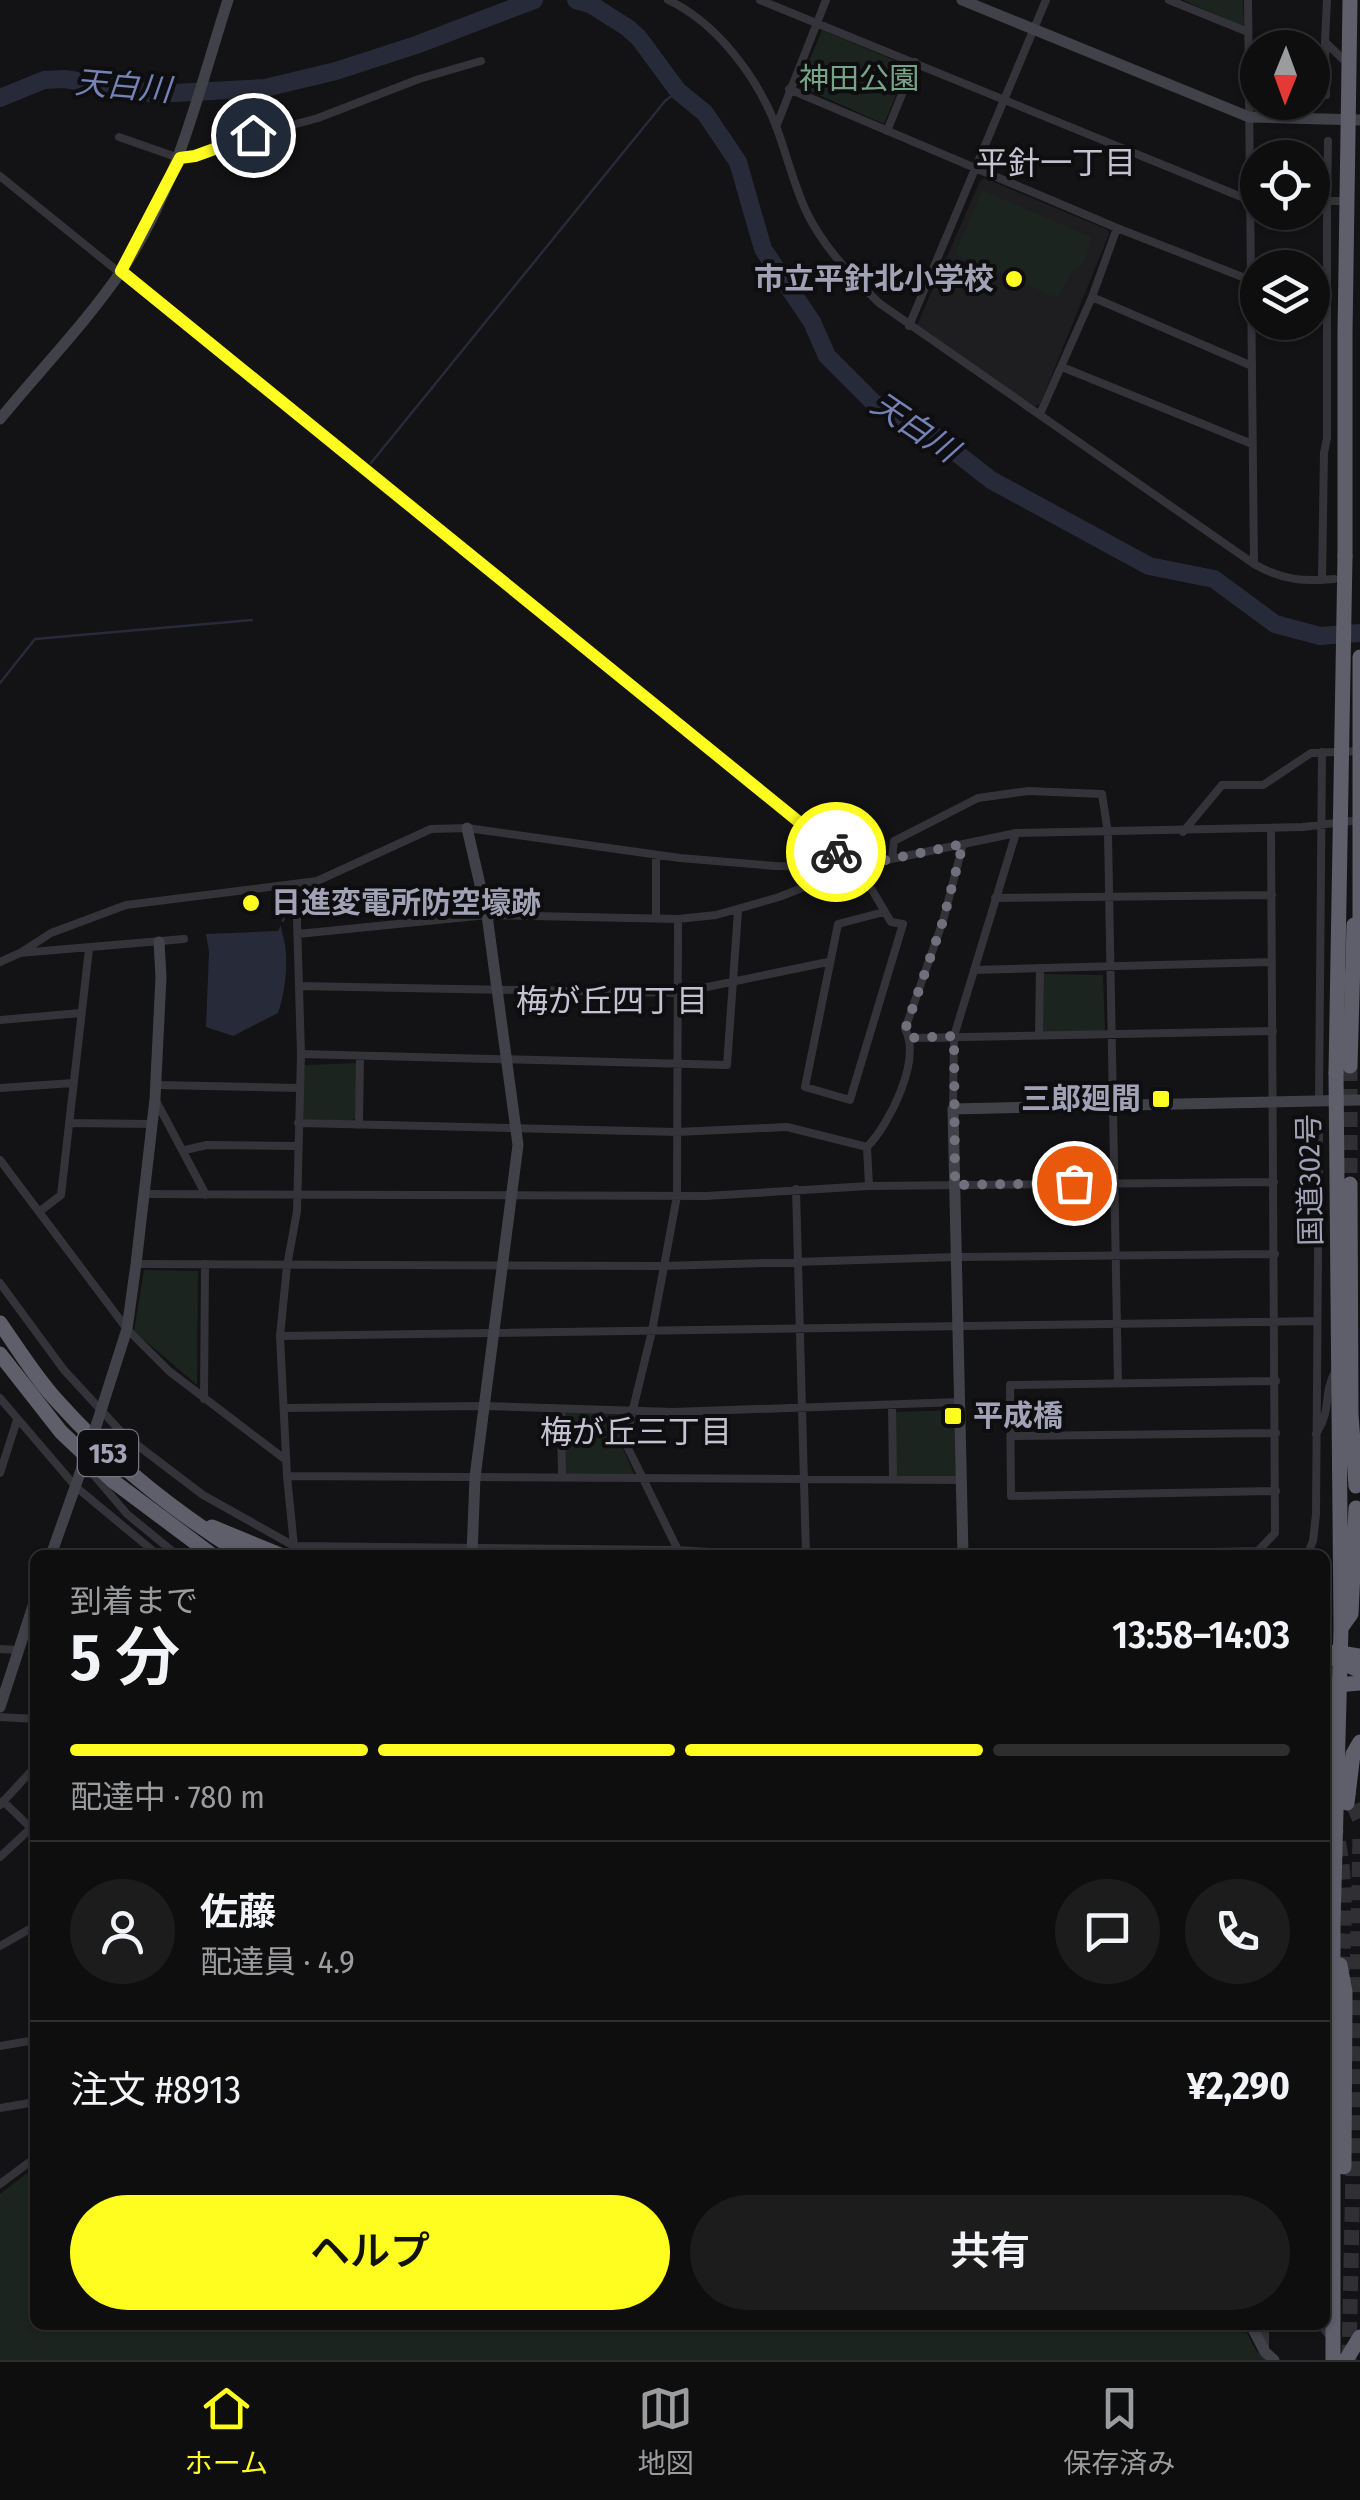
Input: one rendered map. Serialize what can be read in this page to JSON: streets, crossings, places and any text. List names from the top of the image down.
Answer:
{
  "streets": {
    "highway": ["国道302号", "153"]
  },
  "districts": ["平針一丁目", "梅が丘四丁目", "梅が丘三丁目"],
  "water": ["天白川"],
  "parks": ["神田公園"],
  "places": {
    "other": ["市立平針北小学校", "日進変電所防空壕跡"],
    "transit": ["三郎廻間", "平成橋"]
  },
  "north": "bottom",
  "page": {
    "heading": ["5 分", "到着まで", "13:58–14:03"],
    "panel": [
      "佐藤",
      "配達員 · 4.9",
      "注文 #8913",
      "¥2,290"
    ],
    "bar": "配達中 · 780 m",
    "buttons": ["ヘルプ", "共有"],
    "tabs": ["ホーム", "地図", "保存済み"]
  }
}
